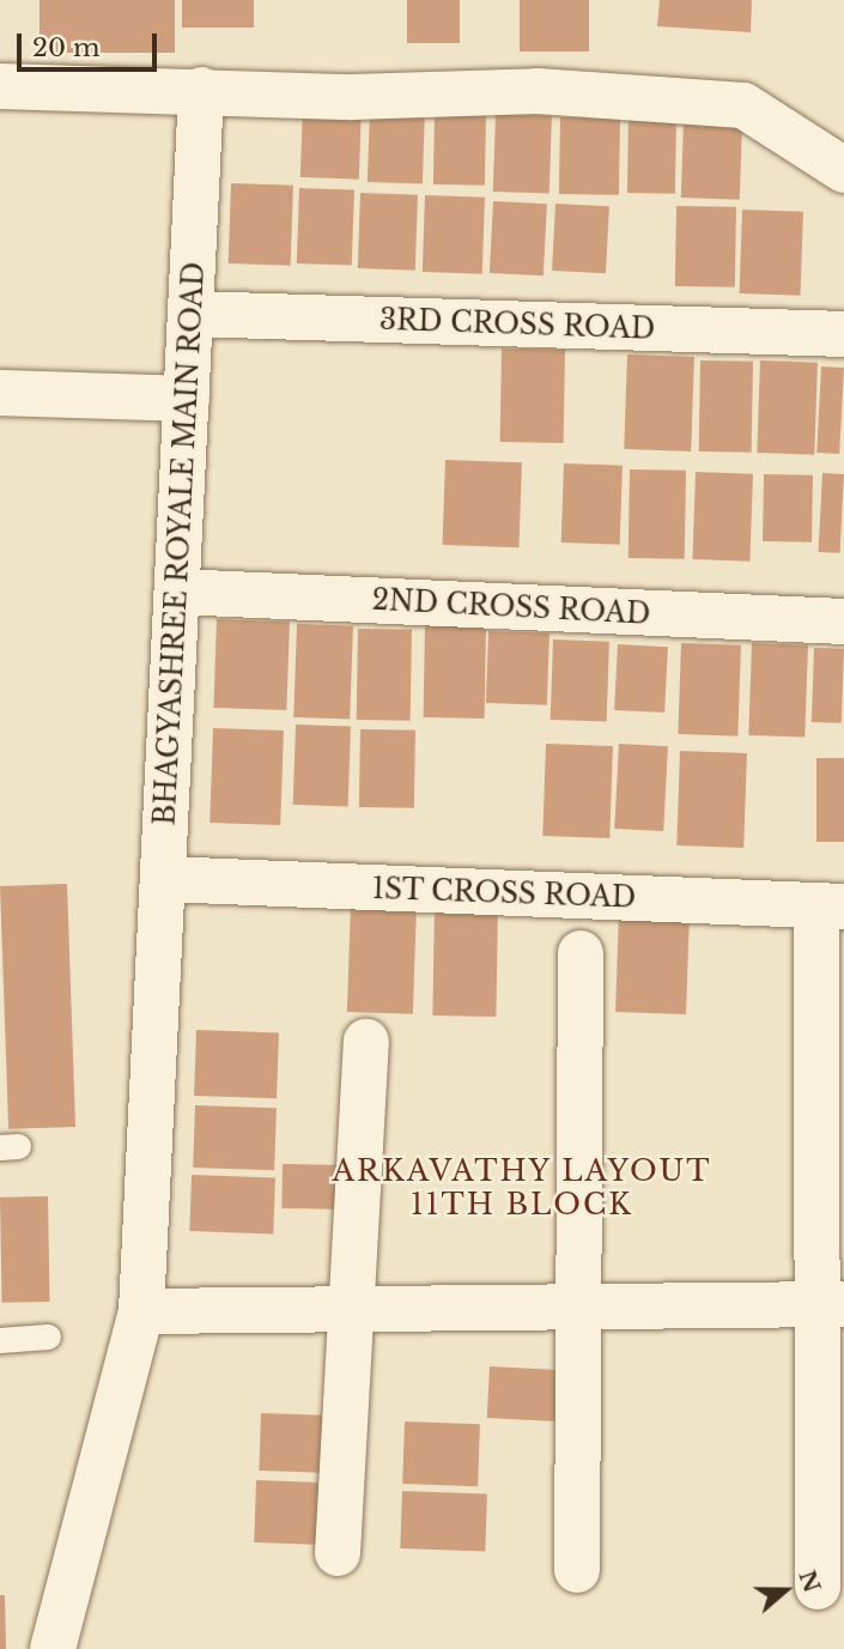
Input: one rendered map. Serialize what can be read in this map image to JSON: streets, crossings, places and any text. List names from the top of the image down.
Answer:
{
  "streets": {
    "street": [
      "3RD CROSS ROAD",
      "BHAGYASHREE ROYALE MAIN ROAD",
      "2ND CROSS ROAD",
      "1ST CROSS ROAD"
    ]
  },
  "crossings": [
    ["3RD CROSS ROAD", "BHAGYASHREE ROYALE MAIN ROAD"],
    ["BHAGYASHREE ROYALE MAIN ROAD", "2ND CROSS ROAD"],
    ["BHAGYASHREE ROYALE MAIN ROAD", "1ST CROSS ROAD"]
  ],
  "districts": ["ARKAVATHY LAYOUT 11TH BLOCK"],
  "scale_bar": "20 m",
  "north": "right"
}
